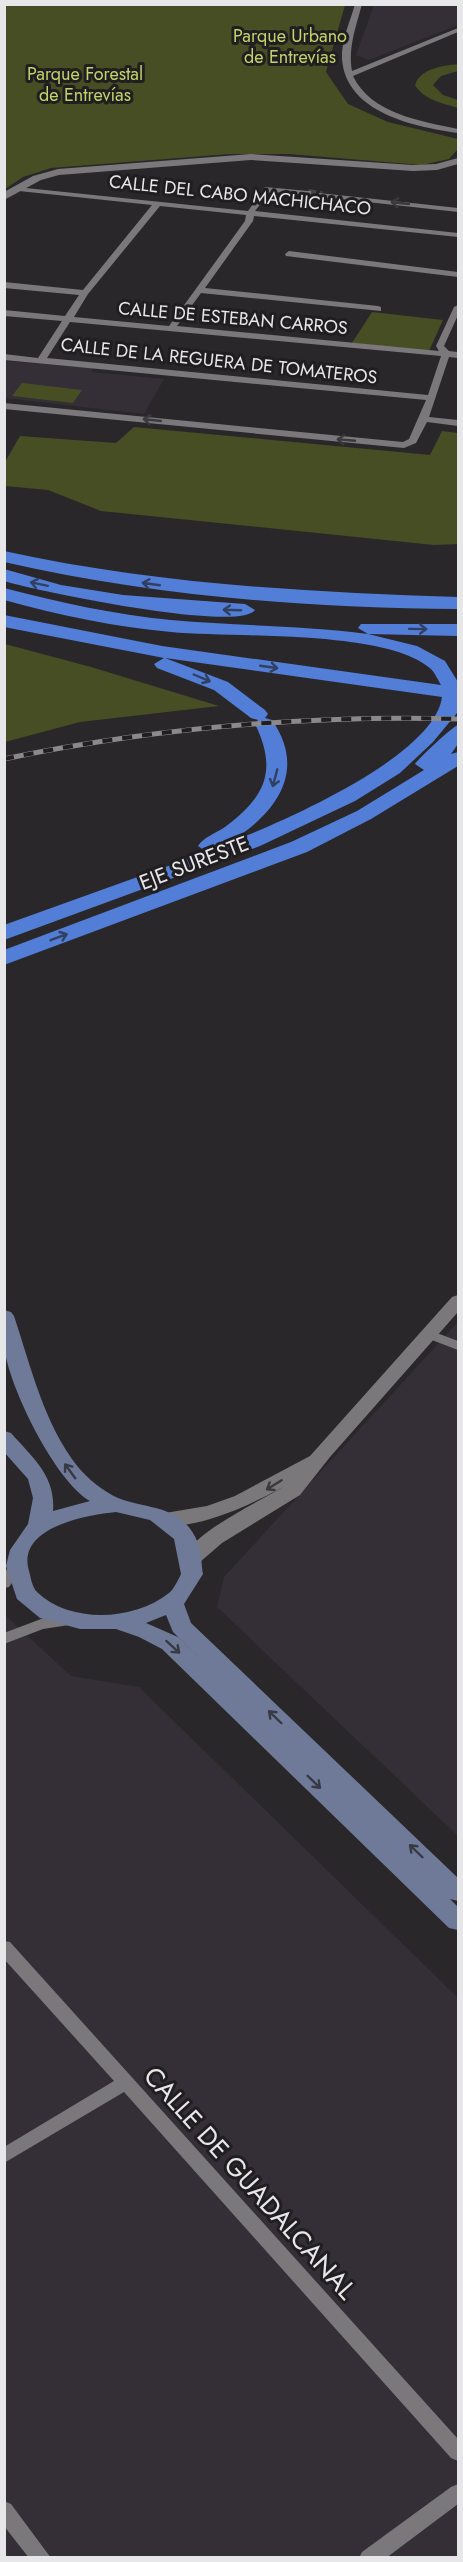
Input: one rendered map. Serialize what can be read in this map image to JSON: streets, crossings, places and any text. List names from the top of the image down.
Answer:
{
  "streets": {
    "highway": ["EJE SURESTE"],
    "street": [
      "CALLE DEL CABO MACHICHACO",
      "CALLE DE ESTEBAN CARROS",
      "CALLE DE LA REGUERA DE TOMATEROS",
      "CALLE DE GUADALCANAL"
    ]
  },
  "parks": ["Parque Urbano de Entrevías", "Parque Forestal de Entrevías"]
}
